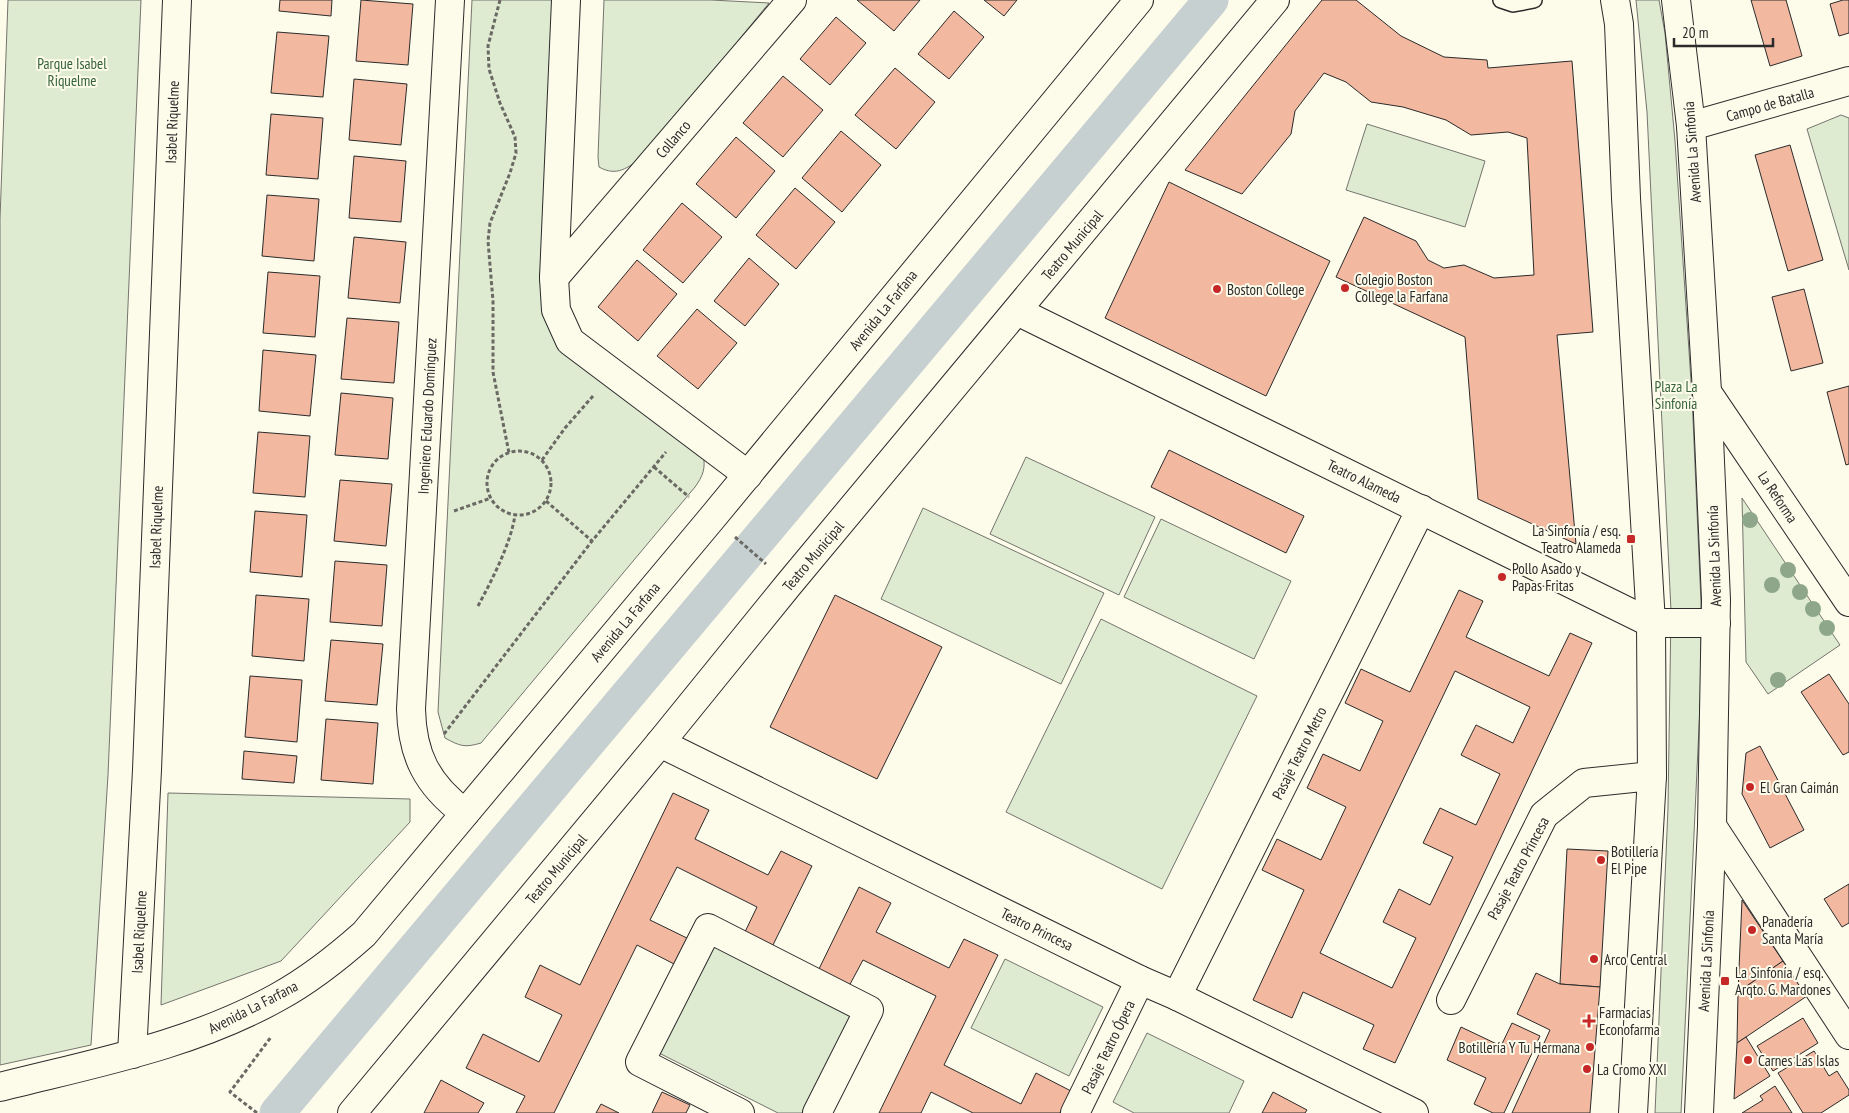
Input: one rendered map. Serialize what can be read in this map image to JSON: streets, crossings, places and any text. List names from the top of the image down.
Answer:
{
  "streets": {
    "street": [
      "Campo de Batalla",
      "Isabel Riquelme",
      "Collanco",
      "Avenida La Sinfonía",
      "Teatro Municipal",
      "Avenida La Farfana",
      "Ingeniero Eduardo Domínguez",
      "Teatro Alameda",
      "La Reforma",
      "Pasaje Teatro Metro",
      "Pasaje Teatro Princesa",
      "Teatro Princesa",
      "Pasaje Teatro Ópera"
    ]
  },
  "crossings": [
    ["Campo de Batalla", "Avenida La Sinfonía"],
    ["Isabel Riquelme", "Avenida La Farfana"],
    ["Avenida La Sinfonía", "Teatro Alameda"],
    ["Avenida La Sinfonía", "La Reforma"],
    ["Teatro Municipal", "Teatro Alameda"],
    ["Teatro Municipal", "Teatro Princesa"],
    ["Avenida La Farfana", "Ingeniero Eduardo Domínguez"],
    ["Teatro Alameda", "Pasaje Teatro Metro"],
    ["Pasaje Teatro Metro", "Teatro Princesa"],
    ["Teatro Princesa", "Pasaje Teatro Ópera"]
  ],
  "parks": ["Parque Isabel Riquelme", "Plaza La Sinfonía"],
  "places": {
    "other": [
      "Colegio Boston College la Farfana",
      "Boston College",
      "Pollo Asado y Papas Fritas",
      "El Gran Caimán",
      "Botillería El Pipe",
      "Panadería Santa María",
      "Arco Central",
      "Botillería Y Tu Hermana",
      "Carnes Las Islas",
      "La Cromo XXI"
    ],
    "transit": ["La Sinfonía / esq. Teatro Alameda", "La Sinfonía / esq. Arqto. G. Mardones"],
    "health": ["Farmacias Econofarma"]
  },
  "scale_bar": "20 m"
}
